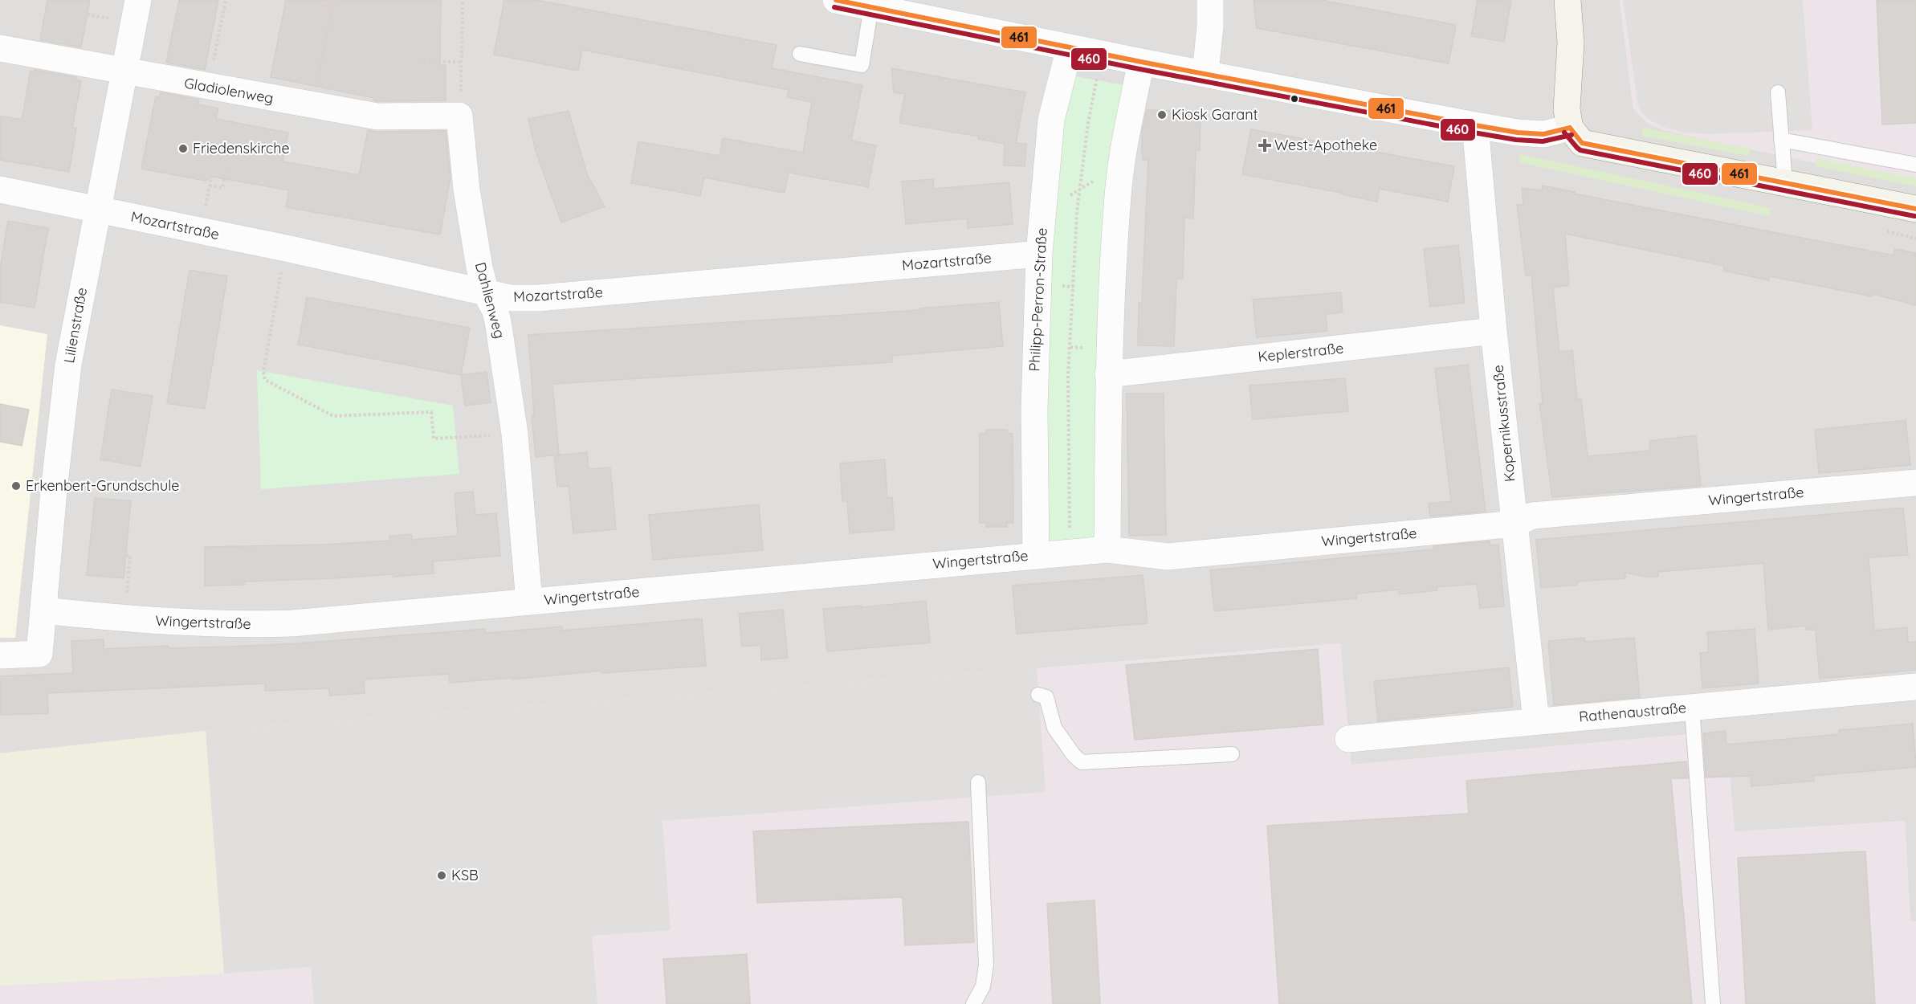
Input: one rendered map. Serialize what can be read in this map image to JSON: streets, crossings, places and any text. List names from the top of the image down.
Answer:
{
  "streets": {
    "street": [
      "Gladiolenweg",
      "Mozartstraße",
      "Philipp-Perron-Straße",
      "Dahlienweg",
      "Lilienstraße",
      "Keplerstraße",
      "Kopernikusstraße",
      "Wingertstraße",
      "Rathenaustraße"
    ]
  },
  "crossings": [
    ["Gladiolenweg", "Dahlienweg"],
    ["Gladiolenweg", "Lilienstraße"],
    ["Mozartstraße", "Philipp-Perron-Straße"],
    ["Mozartstraße", "Dahlienweg"],
    ["Mozartstraße", "Lilienstraße"],
    ["Philipp-Perron-Straße", "Wingertstraße"],
    ["Dahlienweg", "Wingertstraße"],
    ["Lilienstraße", "Wingertstraße"],
    ["Keplerstraße", "Kopernikusstraße"],
    ["Kopernikusstraße", "Wingertstraße"],
    ["Kopernikusstraße", "Rathenaustraße"]
  ],
  "places": {
    "other": [
      "Kiosk Garant",
      "Friedenskirche",
      "Erkenbert-Grundschule",
      "KSB"
    ],
    "health": ["West-Apotheke"]
  },
  "lines": ["transit line 461", "transit line 460"]
}
